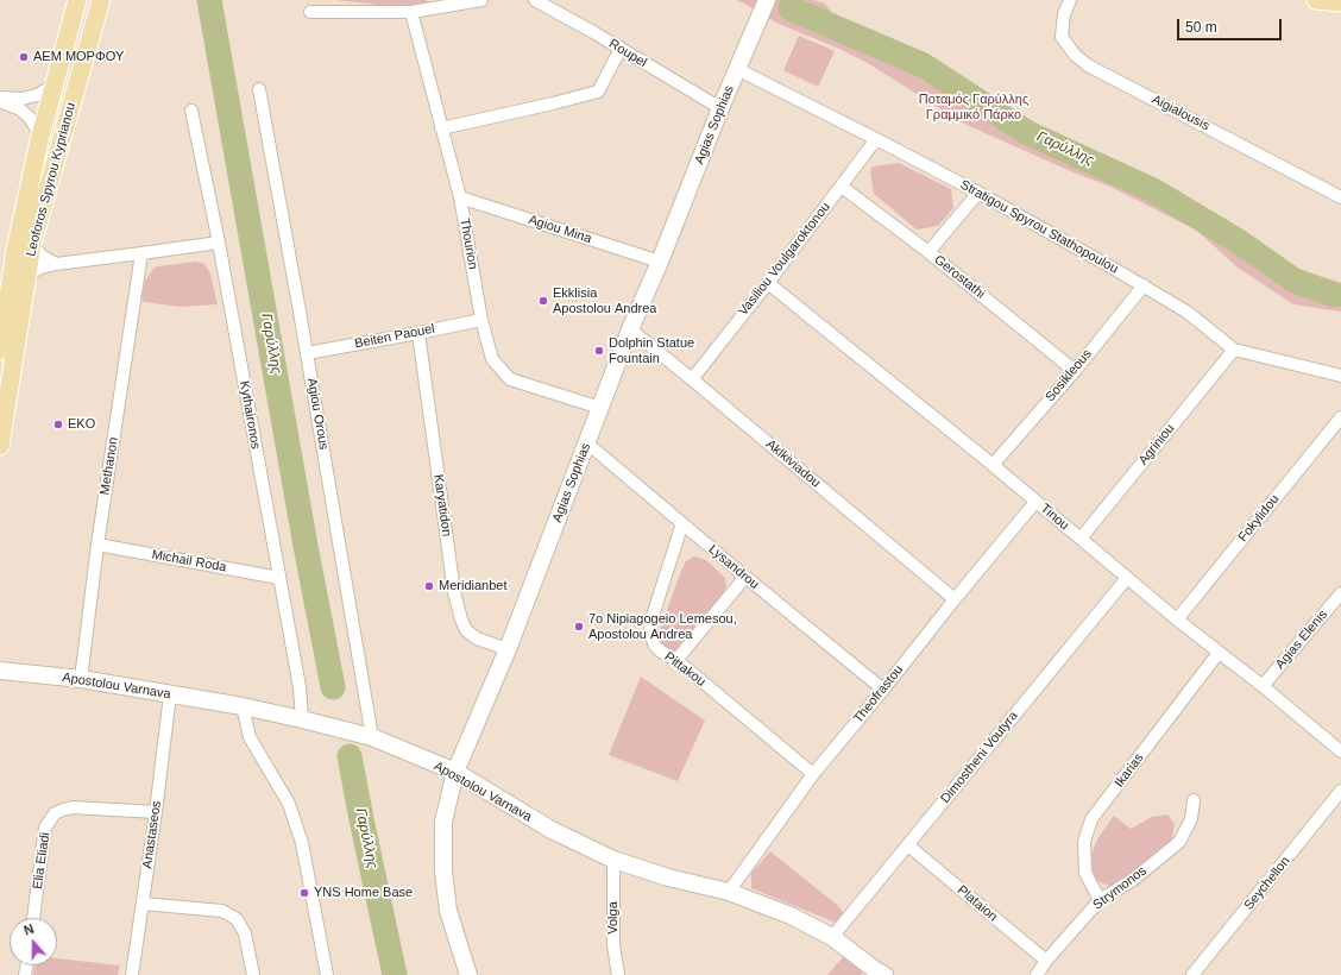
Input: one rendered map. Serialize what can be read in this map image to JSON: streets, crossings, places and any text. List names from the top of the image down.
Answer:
{
  "streets": {
    "main road": ["Leoforos Spyrou Kyprianou"],
    "street": [
      "Roupel",
      "Aigialousis",
      "Agias Sophias",
      "Stratigou Spyrou Stathopoulou",
      "Agiou Mina",
      "Thourion",
      "Vasiliou Voulgaroktonou",
      "Gerostathi",
      "Beiten Paouel",
      "Sosikleous",
      "Agiou Orous",
      "Kythaironos",
      "Agriniou",
      "Aklkiviadou",
      "Methanon",
      "Karyatidon",
      "Tinou",
      "Fokylidou",
      "Michail Roda",
      "Lysandrou",
      "Agias Elenis",
      "Pittakou",
      "Apostolou Varnava",
      "Theofrastou",
      "Dimostheni Voutyra",
      "Ikarias",
      "Anastaseos",
      "Elia Eliadi",
      "Seychellon",
      "Strymonos",
      "Plataion",
      "Volga"
    ]
  },
  "crossings": [
    ["Roupel", "Agias Sophias"],
    ["Agias Sophias", "Stratigou Spyrou Stathopoulou"],
    ["Agias Sophias", "Agiou Mina"],
    ["Agias Sophias", "Thourion"],
    ["Agias Sophias", "Aklkiviadou"],
    ["Agias Sophias", "Karyatidon"],
    ["Agias Sophias", "Lysandrou"],
    ["Agias Sophias", "Apostolou Varnava"],
    ["Stratigou Spyrou Stathopoulou", "Vasiliou Voulgaroktonou"],
    ["Stratigou Spyrou Stathopoulou", "Sosikleous"],
    ["Stratigou Spyrou Stathopoulou", "Agriniou"],
    ["Agiou Mina", "Thourion"],
    ["Thourion", "Beiten Paouel"],
    ["Vasiliou Voulgaroktonou", "Gerostathi"],
    ["Vasiliou Voulgaroktonou", "Aklkiviadou"],
    ["Vasiliou Voulgaroktonou", "Tinou"],
    ["Gerostathi", "Sosikleous"],
    ["Beiten Paouel", "Agiou Orous"],
    ["Beiten Paouel", "Karyatidon"],
    ["Sosikleous", "Tinou"],
    ["Agiou Orous", "Apostolou Varnava"],
    ["Kythaironos", "Michail Roda"],
    ["Kythaironos", "Apostolou Varnava"],
    ["Agriniou", "Tinou"],
    ["Aklkiviadou", "Theofrastou"],
    ["Methanon", "Michail Roda"],
    ["Methanon", "Apostolou Varnava"],
    ["Tinou", "Fokylidou"],
    ["Tinou", "Agias Elenis"],
    ["Tinou", "Theofrastou"],
    ["Tinou", "Dimostheni Voutyra"],
    ["Tinou", "Ikarias"],
    ["Lysandrou", "Pittakou"],
    ["Lysandrou", "Theofrastou"],
    ["Pittakou", "Theofrastou"],
    ["Apostolou Varnava", "Theofrastou"],
    ["Apostolou Varnava", "Dimostheni Voutyra"],
    ["Apostolou Varnava", "Anastaseos"],
    ["Apostolou Varnava", "Volga"],
    ["Dimostheni Voutyra", "Plataion"],
    ["Ikarias", "Strymonos"],
    ["Anastaseos", "Elia Eliadi"],
    ["Strymonos", "Plataion"]
  ],
  "water": ["Γαρύλλης"],
  "parks": ["Ποταμός Γαρύλλης Γραμμικό Πάρκο"],
  "places": [
    "ΑΕΜ ΜΟΡΦΟΥ",
    "Ekklisia Apostolou Andrea",
    "Dolphin Statue Fountain",
    "EKO",
    "Meridianbet",
    "7o Nipiagogeio Lemesou, Apostolou Andrea",
    "YNS Home Base"
  ],
  "scale_bar": "50 m",
  "north": "top"
}
